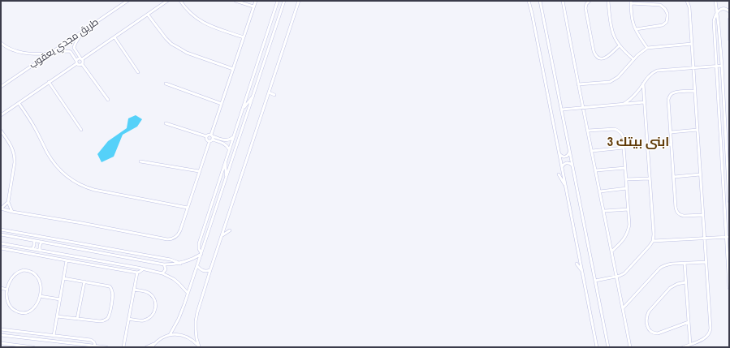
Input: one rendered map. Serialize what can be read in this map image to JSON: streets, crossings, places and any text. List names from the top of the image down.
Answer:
{
  "streets": {
    "street": ["طريق مجدي يعقوب"]
  },
  "districts": ["ابنى بيتك 3"]
}
